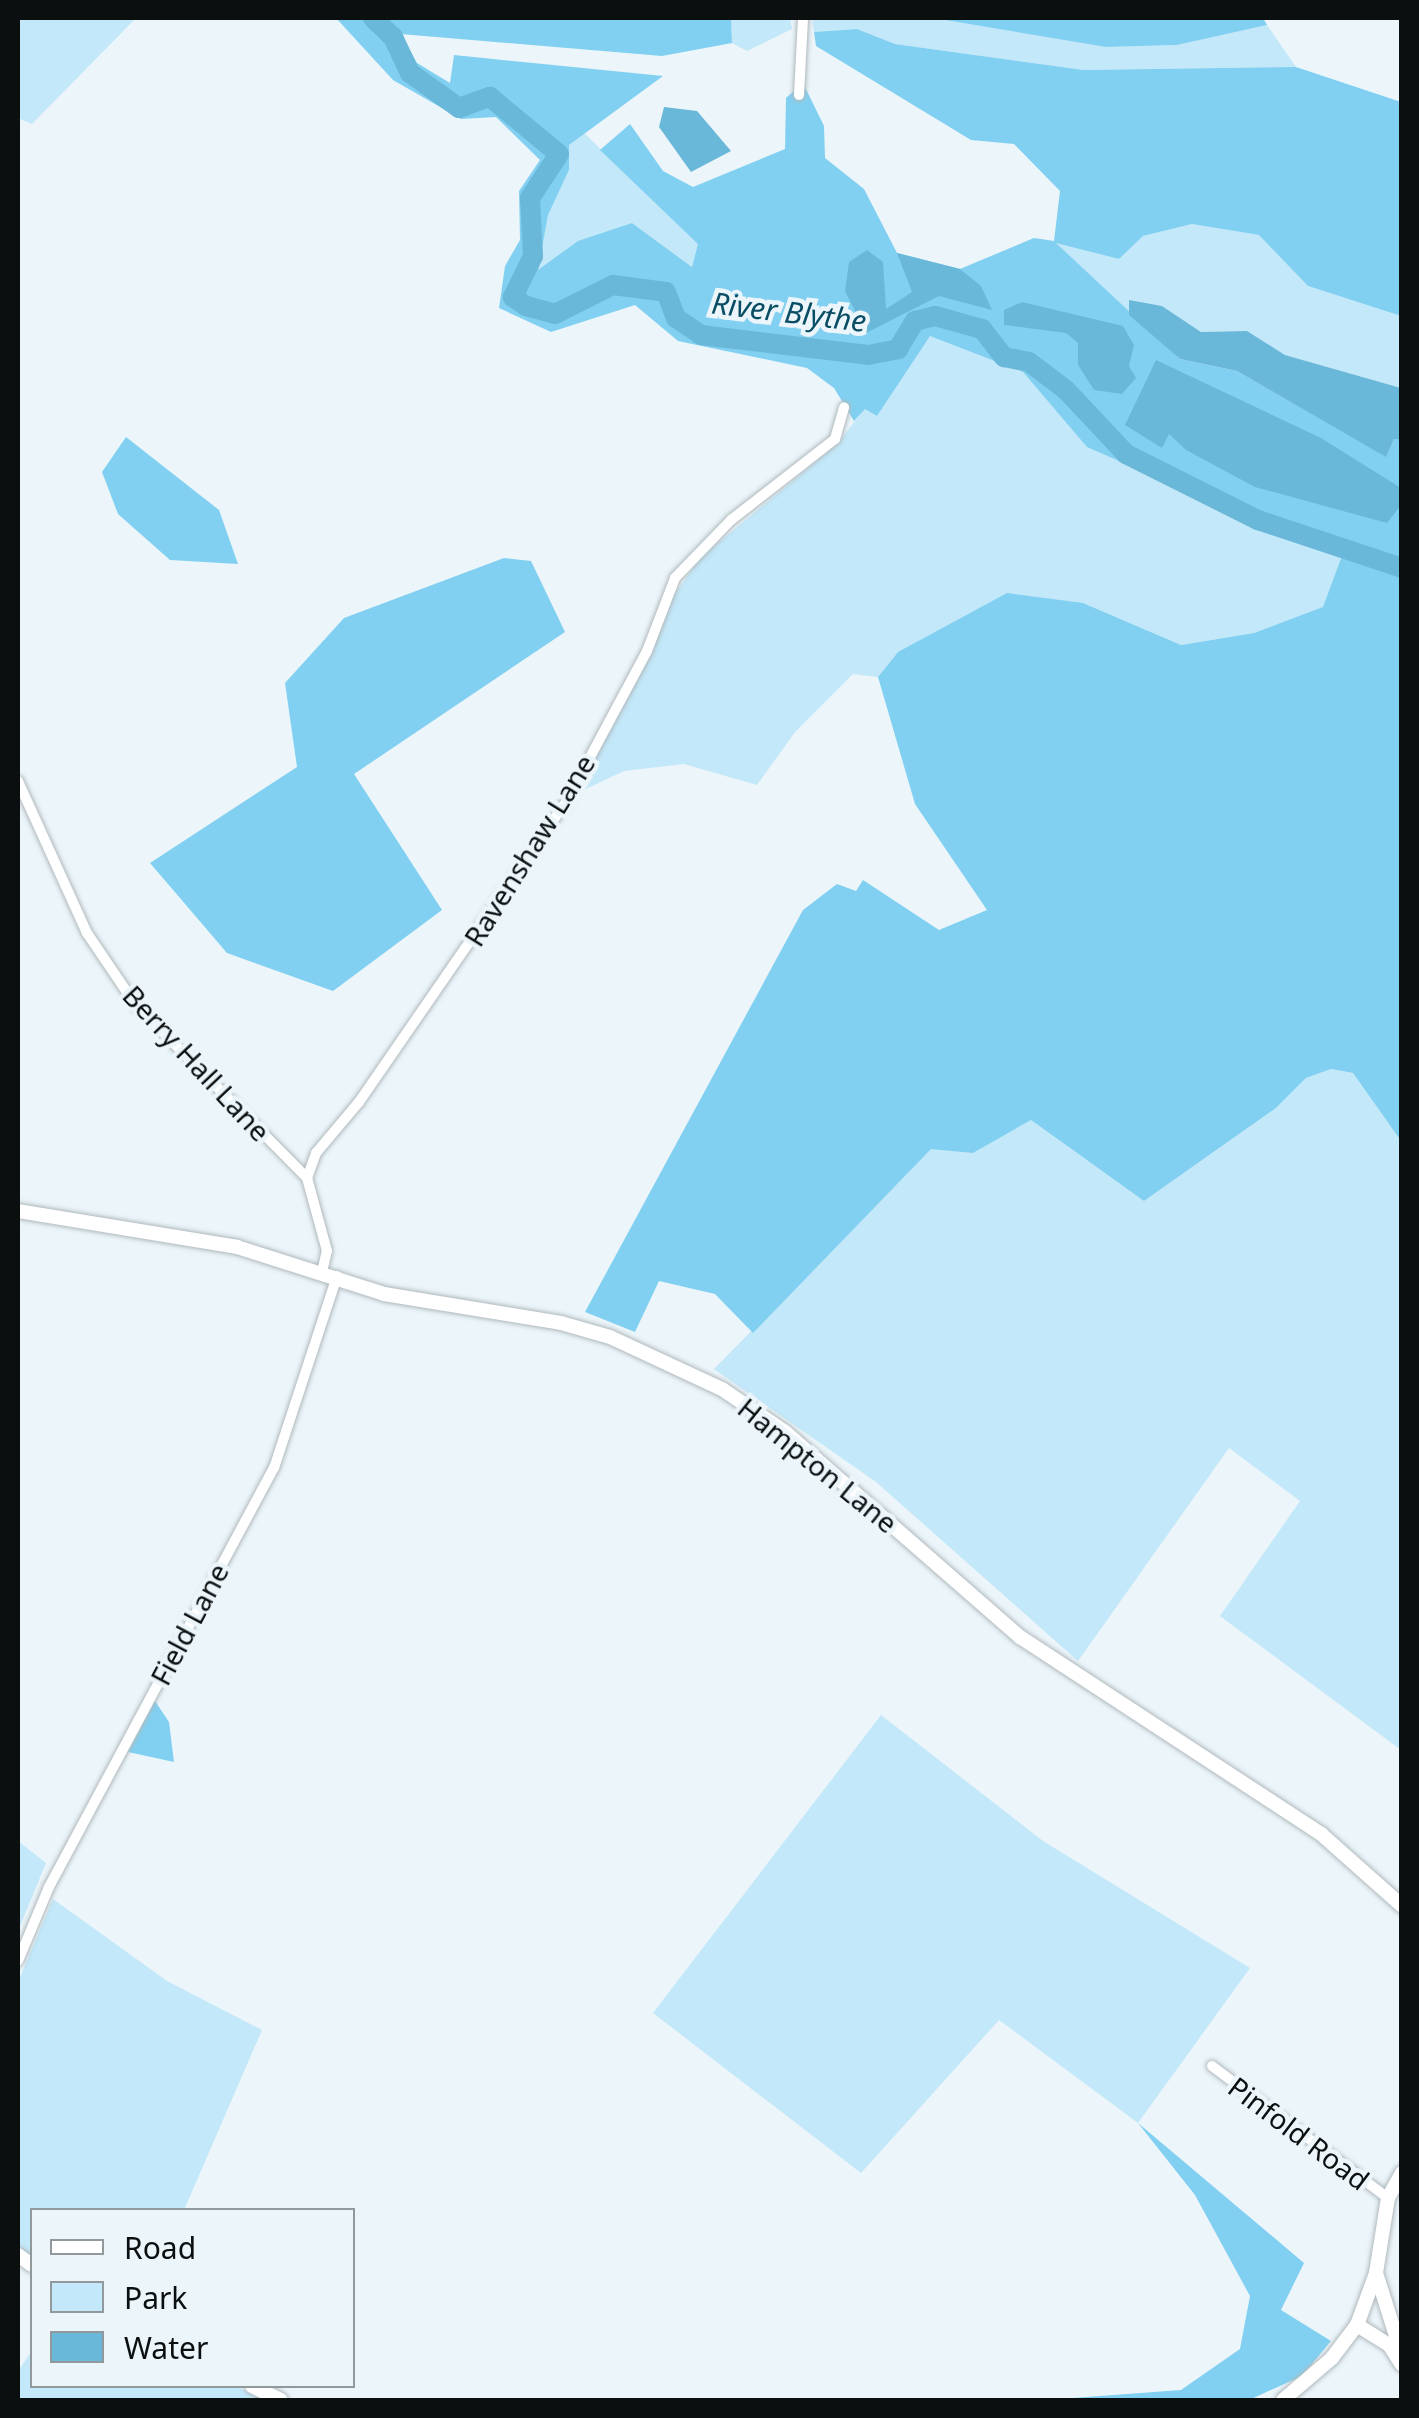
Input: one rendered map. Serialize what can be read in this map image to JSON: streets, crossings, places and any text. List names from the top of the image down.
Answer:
{
  "streets": {
    "main road": ["Hampton Lane"],
    "street": [
      "Ravenshaw Lane",
      "Berry Hall Lane",
      "Field Lane",
      "Pinfold Road"
    ]
  },
  "crossings": [
    ["Ravenshaw Lane", "Berry Hall Lane"],
    ["Hampton Lane", "Field Lane"]
  ],
  "water": ["River Blythe"],
  "legend": ["Road", "Park", "Water"]
}
